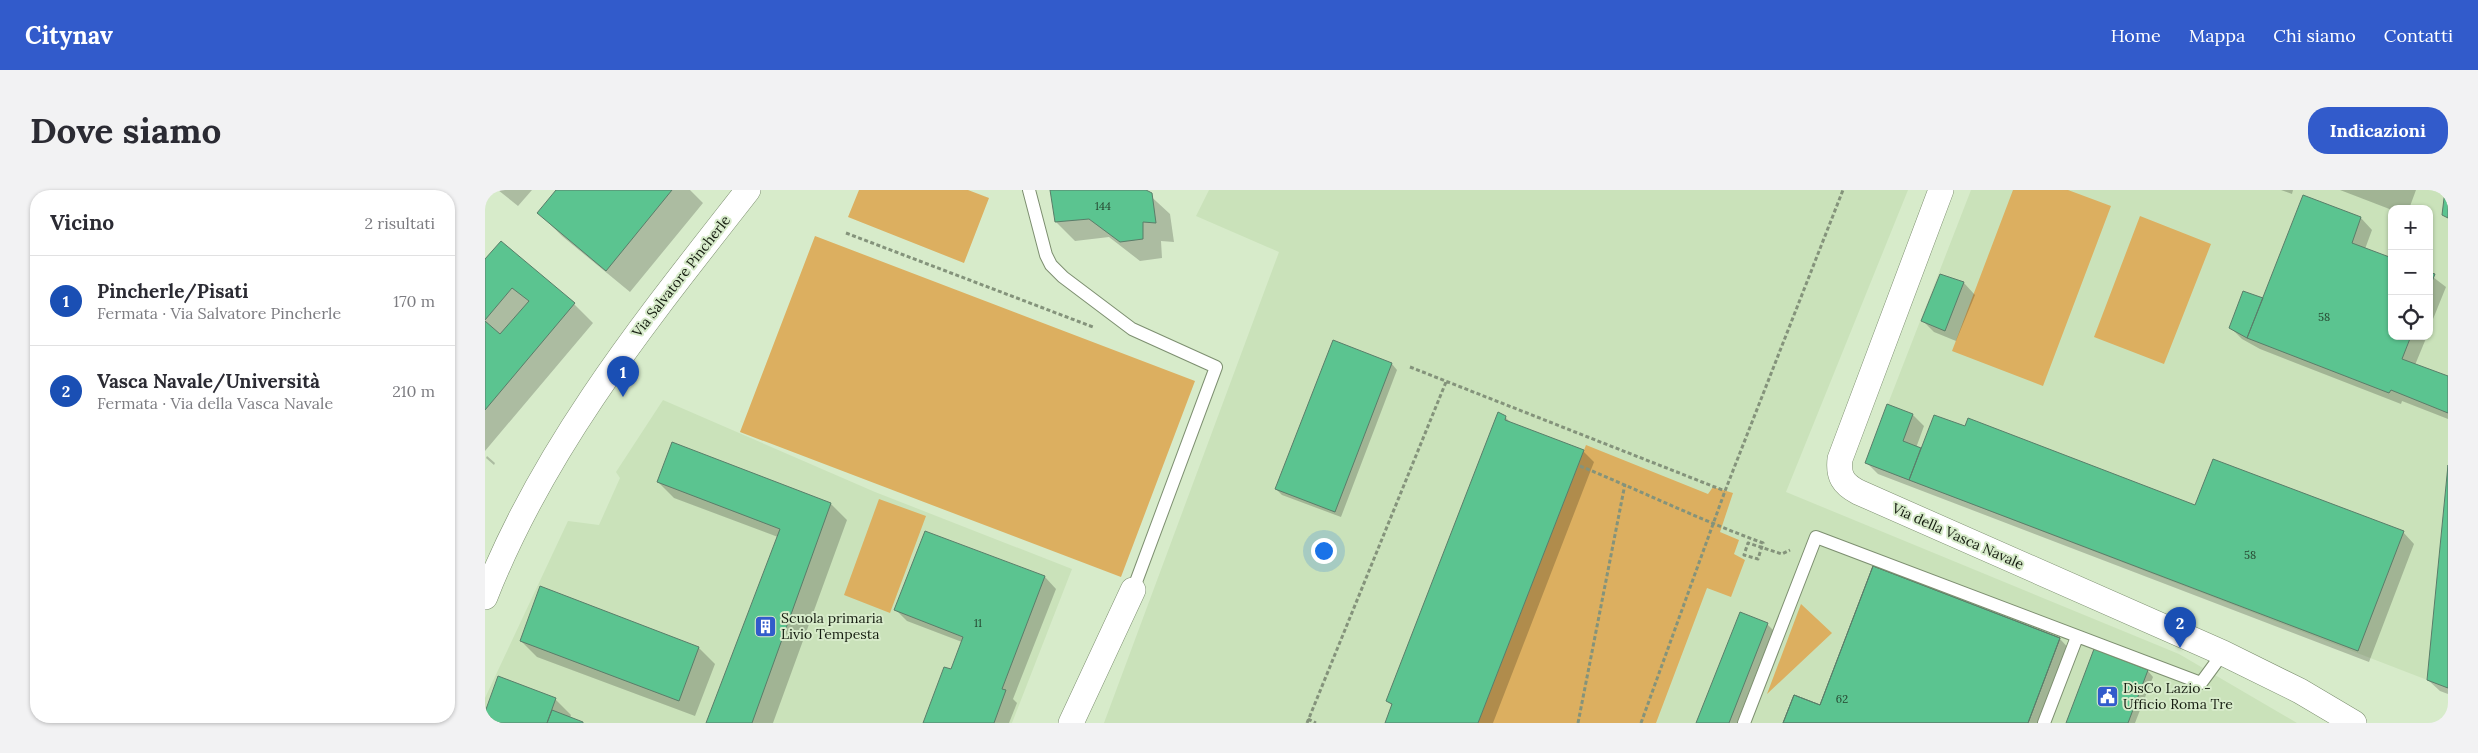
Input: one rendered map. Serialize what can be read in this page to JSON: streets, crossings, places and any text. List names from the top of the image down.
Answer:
{
  "streets": {
    "street": ["Via Salvatore Pincherle", "Via della Vasca Navale"]
  },
  "places": {
    "building": ["Scuola primaria Livio Tempesta"],
    "public building": ["DisCo Lazio - Ufficio Roma Tre"]
  },
  "house_numbers": [
    "144",
    "58",
    "58",
    "11",
    "62"
  ],
  "page": {
    "header": "Citynav",
    "nav": [
      "Home",
      "Mappa",
      "Chi siamo",
      "Contatti"
    ],
    "buttons": "Indicazioni",
    "title": "Dove siamo",
    "heading": ["Vicino", "2 risultati"],
    "map_buttons": ["+", "−"],
    "list": [
      {
        "mark": "1",
        "name": "Pincherle/Pisati",
        "note": "Fermata · Via Salvatore Pincherle",
        "value": "170 m"
      },
      {
        "mark": "2",
        "name": "Vasca Navale/Università",
        "note": "Fermata · Via della Vasca Navale",
        "value": "210 m"
      }
    ],
    "pins": ["1", "2"]
  }
}
